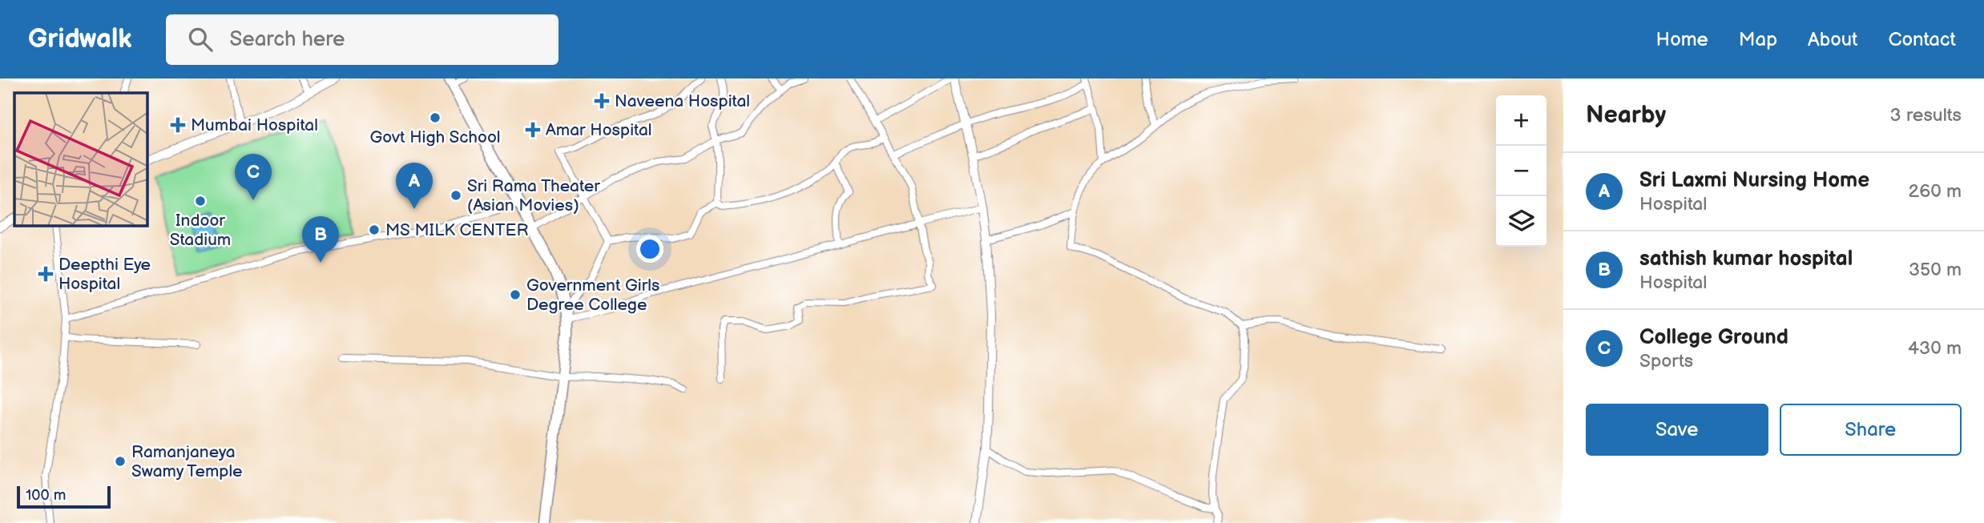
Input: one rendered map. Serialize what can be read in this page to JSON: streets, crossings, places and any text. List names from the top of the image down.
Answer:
{
  "places": {
    "health": [
      "Naveena Hospital",
      "Mumbai Hospital",
      "Amar Hospital",
      "Deepthi Eye Hospital"
    ],
    "other": [
      "Govt High School",
      "Sri Rama Theater (Asian Movies)",
      "Indoor Stadium",
      "MS MILK CENTER",
      "Government Girls Degree College",
      "Ramanjaneya Swamy Temple"
    ]
  },
  "scale_bar": "100 m",
  "page": {
    "header": "Gridwalk",
    "search": "Search here",
    "nav": [
      "Home",
      "Map",
      "About",
      "Contact"
    ],
    "heading": ["Nearby", "3 results"],
    "map_buttons": ["+", "−"],
    "list": [
      {
        "mark": "A",
        "name": "Sri Laxmi Nursing Home",
        "note": "Hospital",
        "value": "260 m"
      },
      {
        "mark": "B",
        "name": "sathish kumar hospital",
        "note": "Hospital",
        "value": "350 m"
      },
      {
        "mark": "C",
        "name": "College Ground",
        "note": "Sports",
        "value": "430 m"
      }
    ],
    "pins": ["C", "A", "B"],
    "buttons": ["Save", "Share"],
    "scale": "100 m"
  }
}
